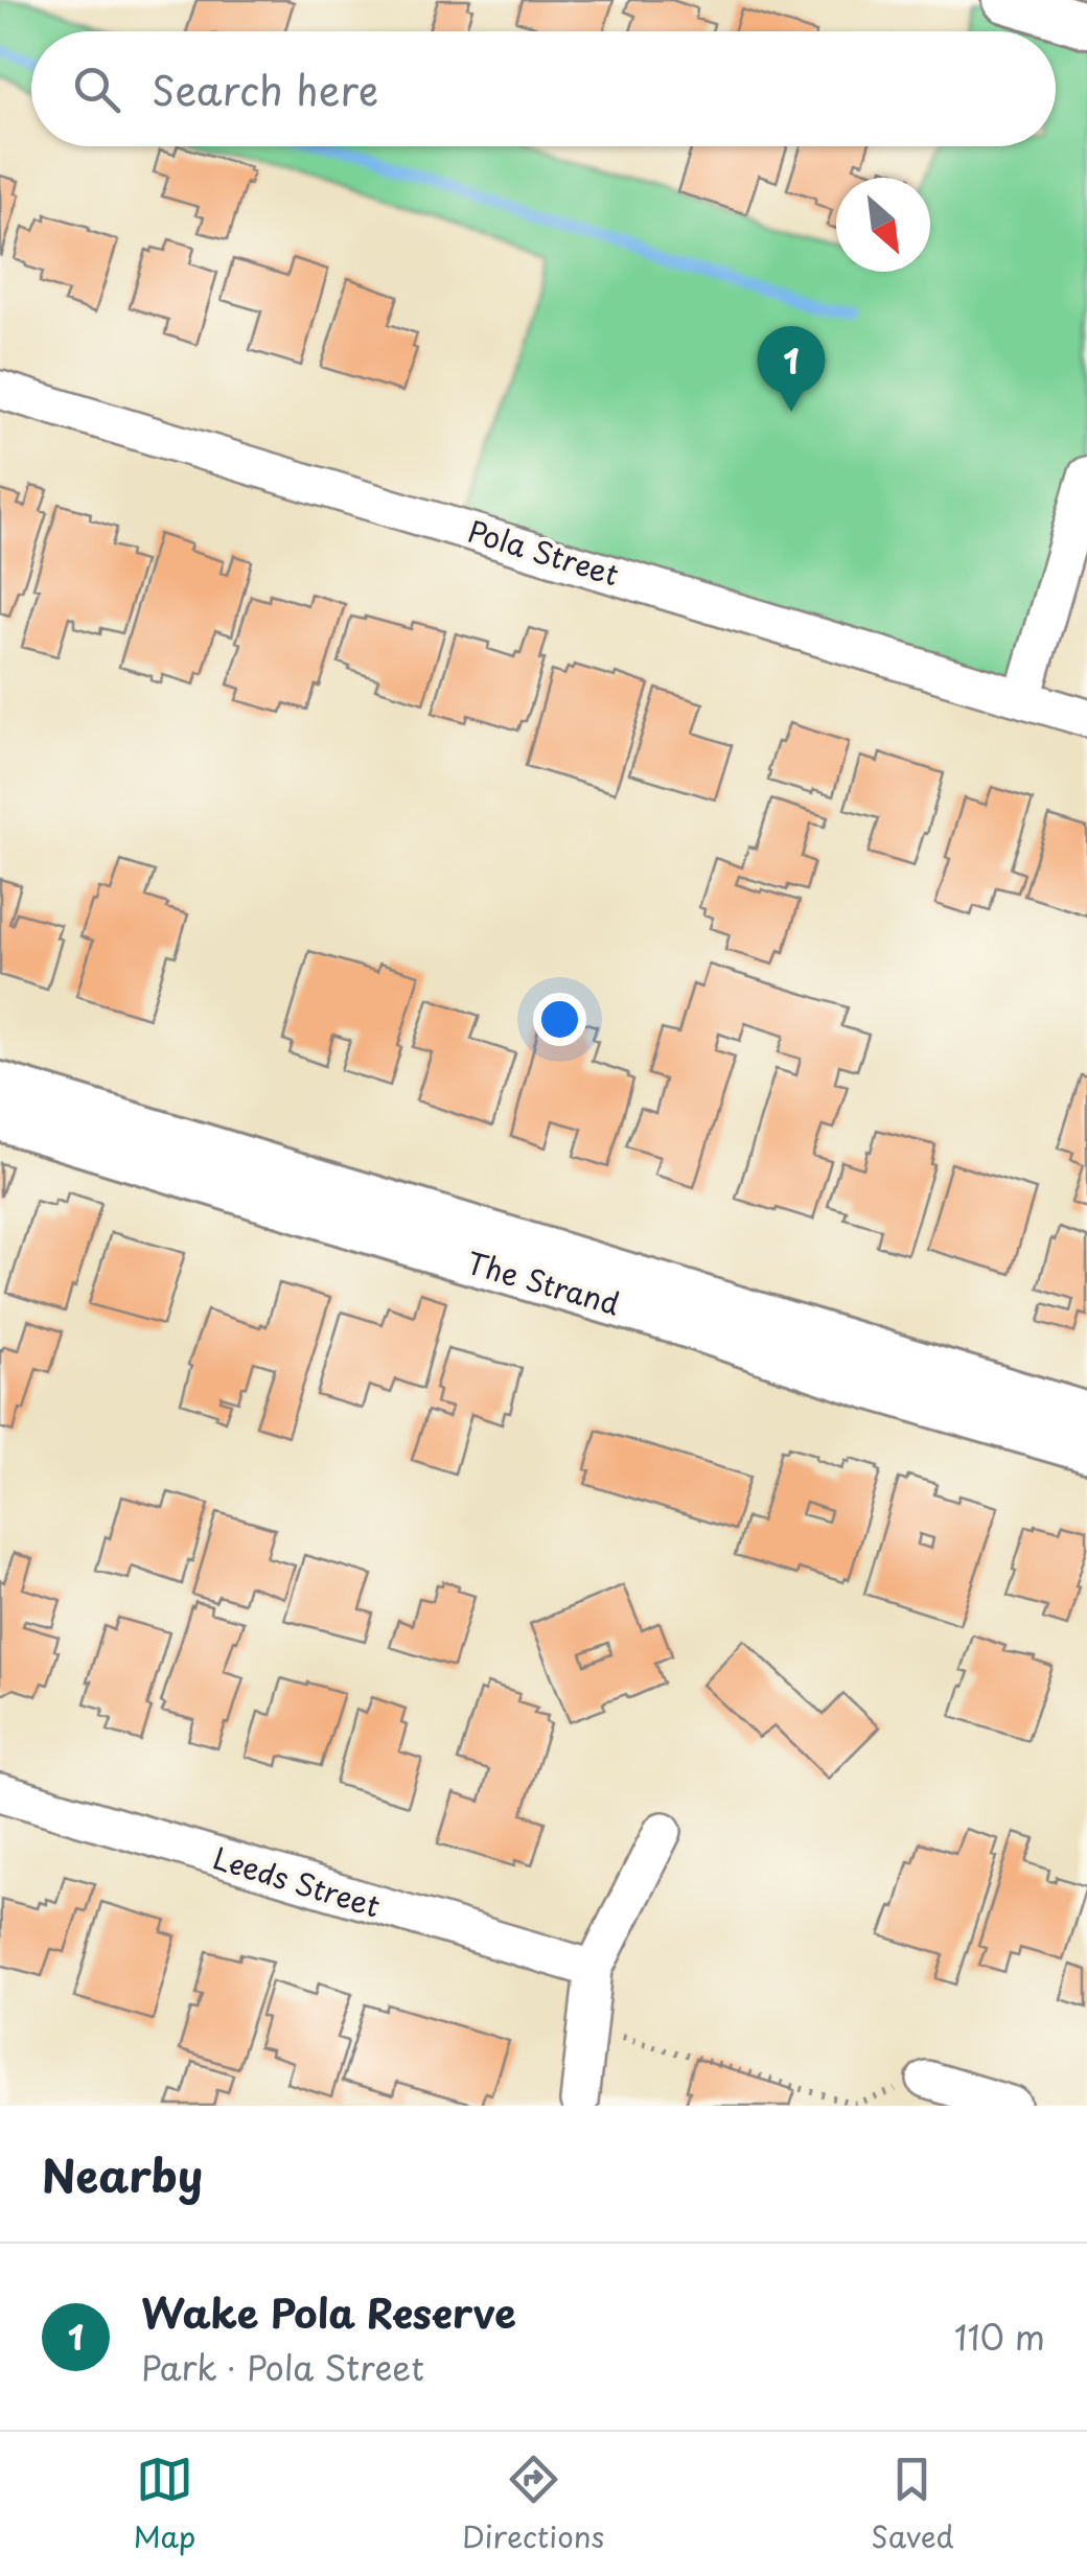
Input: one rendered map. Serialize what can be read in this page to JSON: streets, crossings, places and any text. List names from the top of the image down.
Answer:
{
  "streets": {
    "street": ["Pola Street", "The Strand", "Leeds Street"]
  },
  "north": "bottom right",
  "page": {
    "search": "Search here",
    "pins": "1",
    "heading": "Nearby",
    "list": [
      {
        "mark": "1",
        "name": "Wake Pola Reserve",
        "note": "Park · Pola Street",
        "value": "110 m"
      }
    ],
    "nav": ["Map", "Directions", "Saved"]
  }
}
